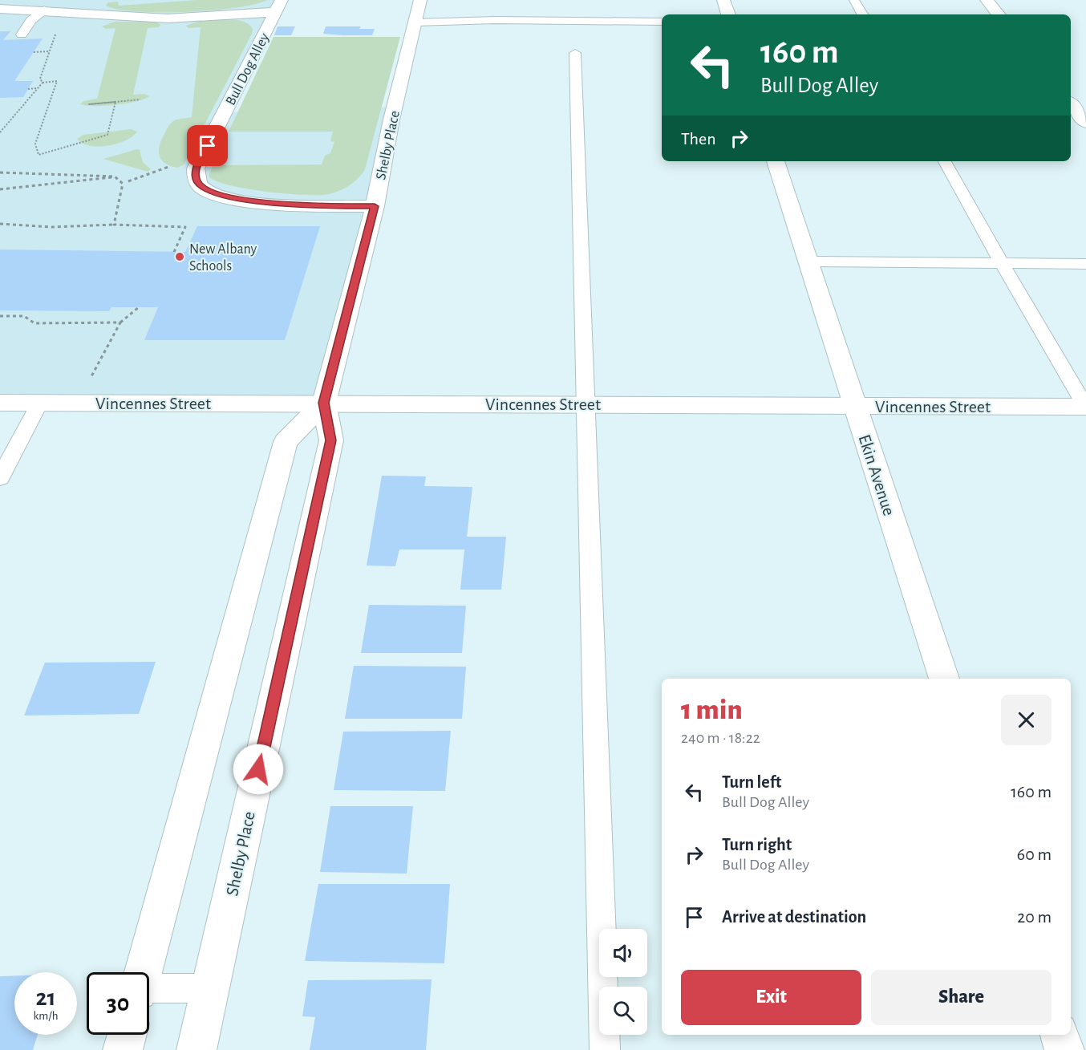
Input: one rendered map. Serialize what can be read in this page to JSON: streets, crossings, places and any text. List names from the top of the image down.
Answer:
{
  "streets": {
    "street": [
      "Bull Dog Alley",
      "Shelby Place",
      "Vincennes Street",
      "Ekin Avenue"
    ]
  },
  "crossings": [
    ["Bull Dog Alley", "Shelby Place"],
    ["Shelby Place", "Vincennes Street"],
    ["Vincennes Street", "Ekin Avenue"]
  ],
  "places": ["New Albany Schools"],
  "page": {
    "turn": ["160 m", "Bull Dog Alley"],
    "then": "Then",
    "heading": ["1 min", "240 m · 18:22"],
    "list": [
      {
        "name": "Turn left",
        "note": "Bull Dog Alley",
        "value": "160 m"
      },
      {
        "name": "Turn right",
        "note": "Bull Dog Alley",
        "value": "60 m"
      },
      {
        "name": "Arrive at destination",
        "value": "20 m"
      }
    ],
    "buttons": ["Exit", "Share"],
    "speed": "21 km/h",
    "limit": "30"
  }
}
